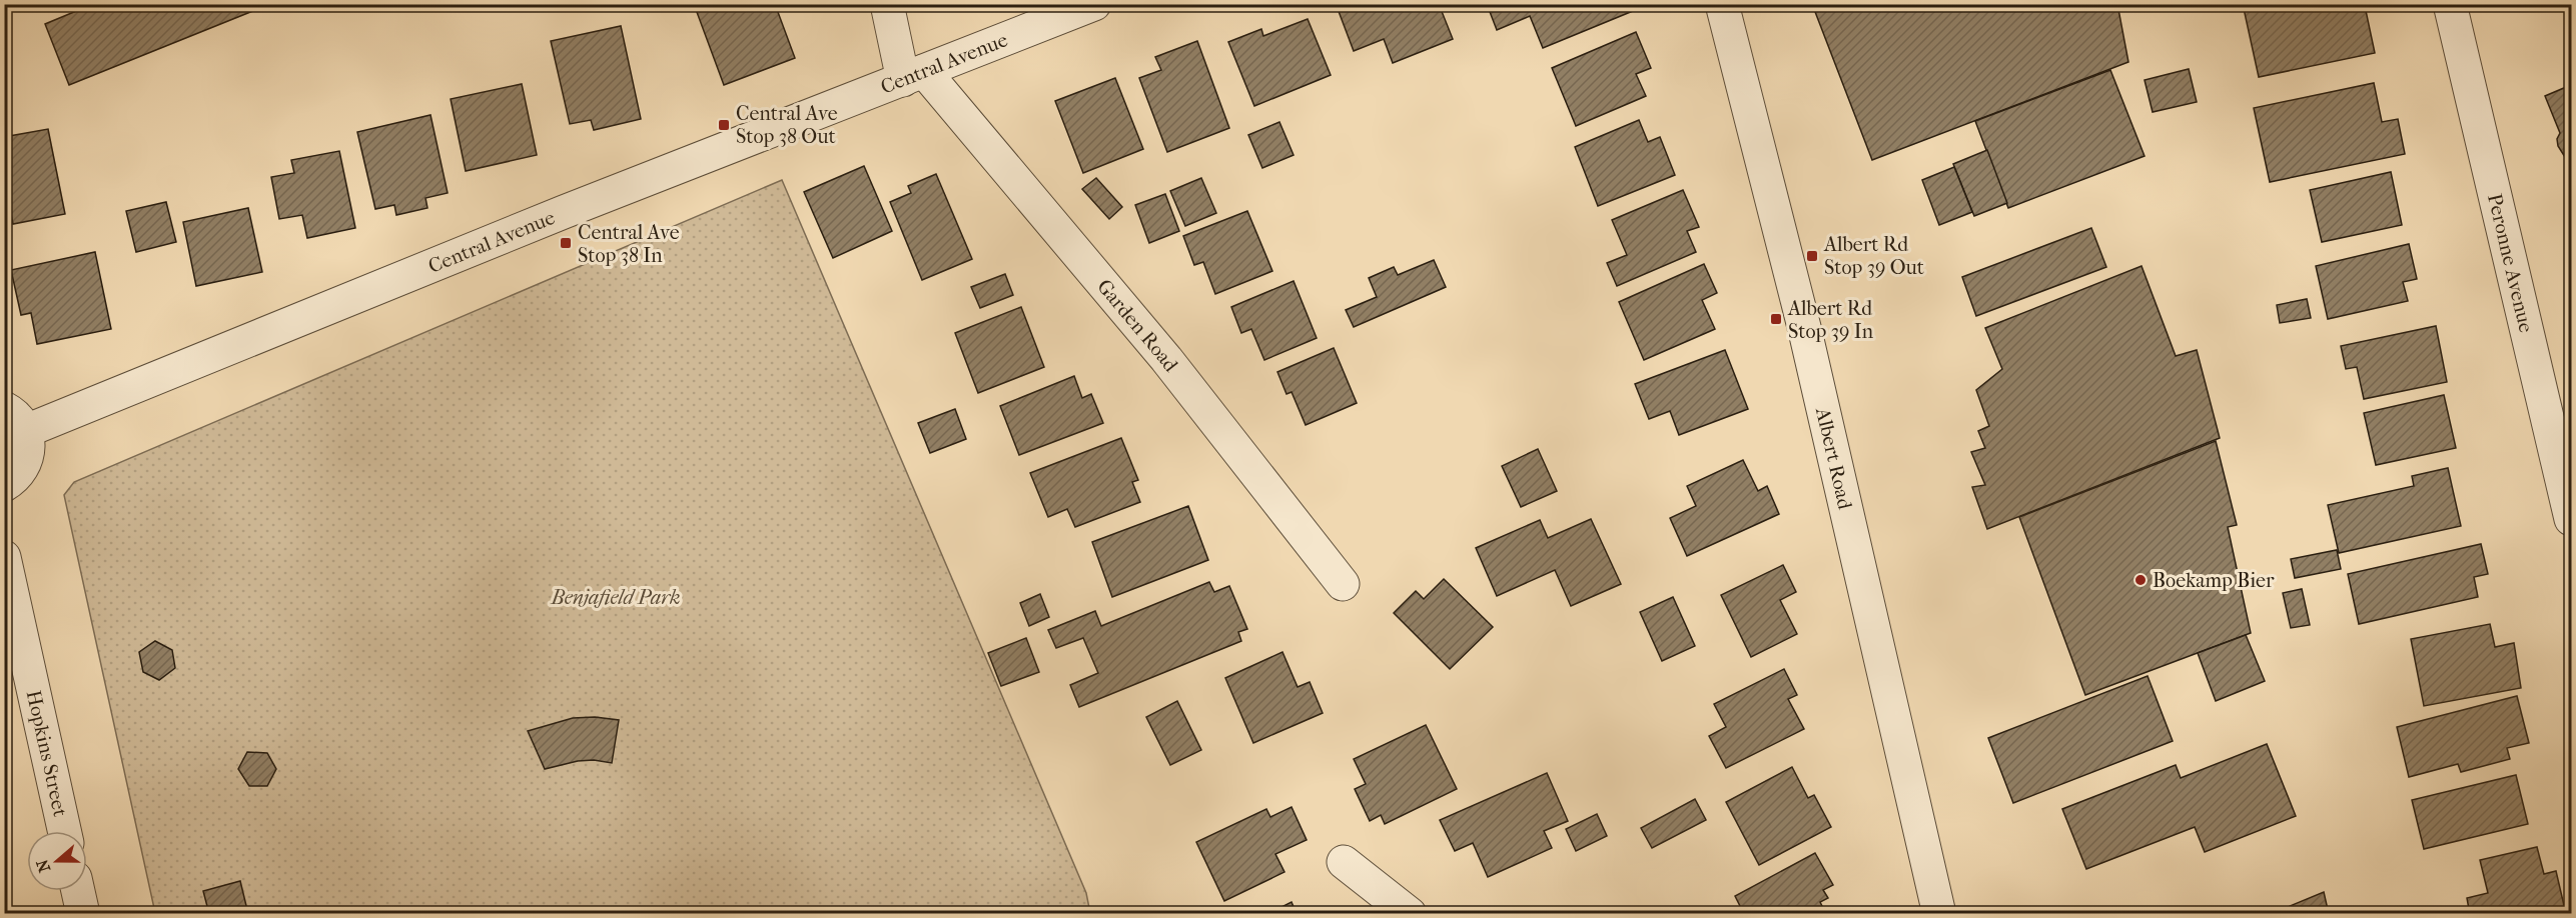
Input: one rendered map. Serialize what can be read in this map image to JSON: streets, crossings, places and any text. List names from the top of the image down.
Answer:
{
  "streets": {
    "street": [
      "Central Avenue",
      "Peronne Avenue",
      "Garden Road",
      "Albert Road",
      "Hopkins Street"
    ]
  },
  "crossings": [
    ["Central Avenue", "Garden Road"]
  ],
  "parks": ["Benjafield Park"],
  "places": {
    "transit": [
      "Central Ave Stop 38 Out",
      "Central Ave Stop 38 In",
      "Albert Rd Stop 39 Out",
      "Albert Rd Stop 39 In"
    ],
    "other": ["Boekamp Bier"]
  },
  "north": "left"
}
